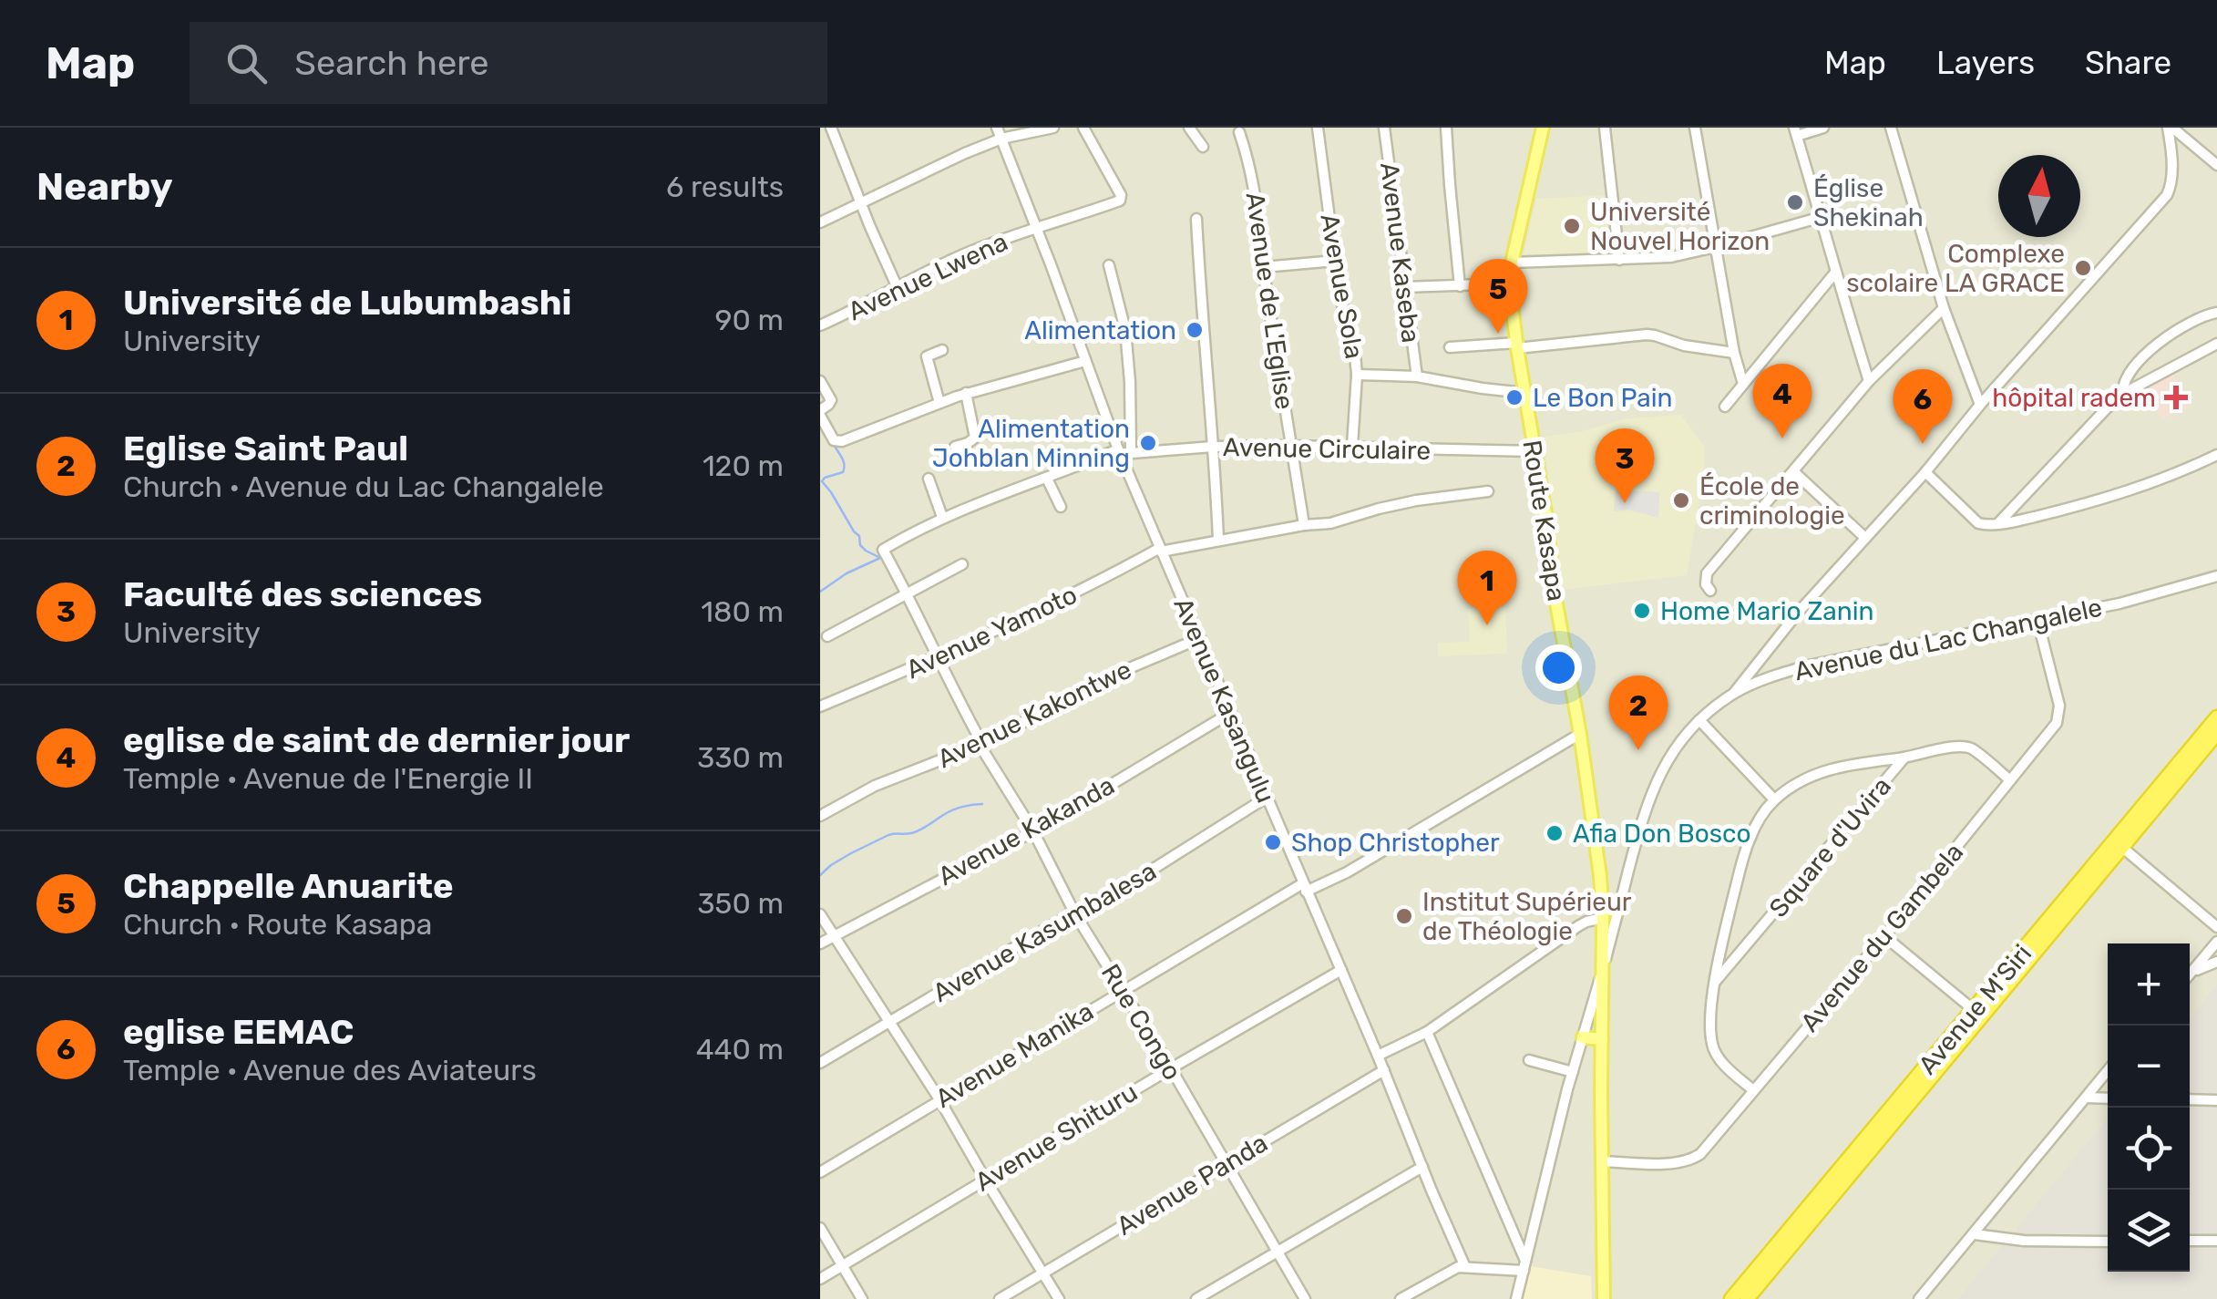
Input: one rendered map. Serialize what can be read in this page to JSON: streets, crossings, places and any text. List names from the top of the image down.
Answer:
{
  "streets": {
    "highway": ["Avenue M'Siri"],
    "main road": ["Route Kasapa"],
    "street": [
      "Avenue Kaseba",
      "Avenue Lwena",
      "Avenue Sola",
      "Avenue de L'Eglise",
      "Avenue Circulaire",
      "Avenue Yamoto",
      "Avenue du Lac Changalele",
      "Avenue Kasangulu",
      "Avenue Kakontwe",
      "Avenue Kakanda",
      "Square d'Uvira",
      "Avenue Kasumbalesa",
      "Avenue du Gambela",
      "Rue Congo",
      "Avenue Manika",
      "Avenue Shituru",
      "Avenue Panda"
    ]
  },
  "crossings": [
    ["Avenue Kaseba", "Avenue Sola"],
    ["Avenue Kaseba", "Route Kasapa"],
    ["Avenue Lwena", "Avenue Kasangulu"],
    ["Avenue Sola", "Avenue Circulaire"],
    ["Avenue de L'Eglise", "Avenue Circulaire"],
    ["Avenue de L'Eglise", "Avenue Yamoto"],
    ["Avenue Circulaire", "Route Kasapa"],
    ["Avenue Circulaire", "Avenue Kasangulu"],
    ["Route Kasapa", "Avenue du Lac Changalele"],
    ["Route Kasapa", "Avenue du Gambela"],
    ["Route Kasapa", "Avenue Manika"],
    ["Avenue Yamoto", "Avenue Kasangulu"],
    ["Avenue Yamoto", "Rue Congo"],
    ["Avenue du Lac Changalele", "Avenue du Gambela"],
    ["Avenue Kasangulu", "Avenue Kakontwe"],
    ["Avenue Kasangulu", "Avenue Kakanda"],
    ["Avenue Kasangulu", "Avenue Kasumbalesa"],
    ["Avenue Kasangulu", "Avenue Manika"],
    ["Avenue Kasangulu", "Avenue Shituru"],
    ["Avenue Kasangulu", "Avenue Panda"],
    ["Avenue Kakontwe", "Rue Congo"],
    ["Avenue Kakanda", "Rue Congo"],
    ["Avenue Kasumbalesa", "Rue Congo"],
    ["Rue Congo", "Avenue Manika"],
    ["Rue Congo", "Avenue Shituru"],
    ["Rue Congo", "Avenue Panda"]
  ],
  "places": {
    "other": [
      "Église Shekinah",
      "Université Nouvel Horizon",
      "Complexe scolaire LA GRACE",
      "Alimentation",
      "Le Bon Pain",
      "Alimentation Johblan Minning",
      "École de criminologie",
      "Home Mario Zanin",
      "Afia Don Bosco",
      "Shop Christopher",
      "Institut Supérieur de Théologie"
    ],
    "health": ["hôpital radem"]
  },
  "north": "top",
  "page": {
    "header": "Map",
    "search": "Search here",
    "nav": ["Map", "Layers", "Share"],
    "heading": ["Nearby", "6 results"],
    "list": [
      {
        "mark": "1",
        "name": "Université de Lubumbashi",
        "note": "University",
        "value": "90 m"
      },
      {
        "mark": "2",
        "name": "Eglise Saint Paul",
        "note": "Church · Avenue du Lac Changalele",
        "value": "120 m"
      },
      {
        "mark": "3",
        "name": "Faculté des sciences",
        "note": "University",
        "value": "180 m"
      },
      {
        "mark": "4",
        "name": "eglise de saint de dernier jour",
        "note": "Temple · Avenue de l'Energie II",
        "value": "330 m"
      },
      {
        "mark": "5",
        "name": "Chappelle Anuarite",
        "note": "Church · Route Kasapa",
        "value": "350 m"
      },
      {
        "mark": "6",
        "name": "eglise EEMAC",
        "note": "Temple · Avenue des Aviateurs",
        "value": "440 m"
      }
    ],
    "pins": [
      "5",
      "4",
      "6",
      "3",
      "1",
      "2"
    ],
    "map_buttons": ["+", "−"]
  }
}
